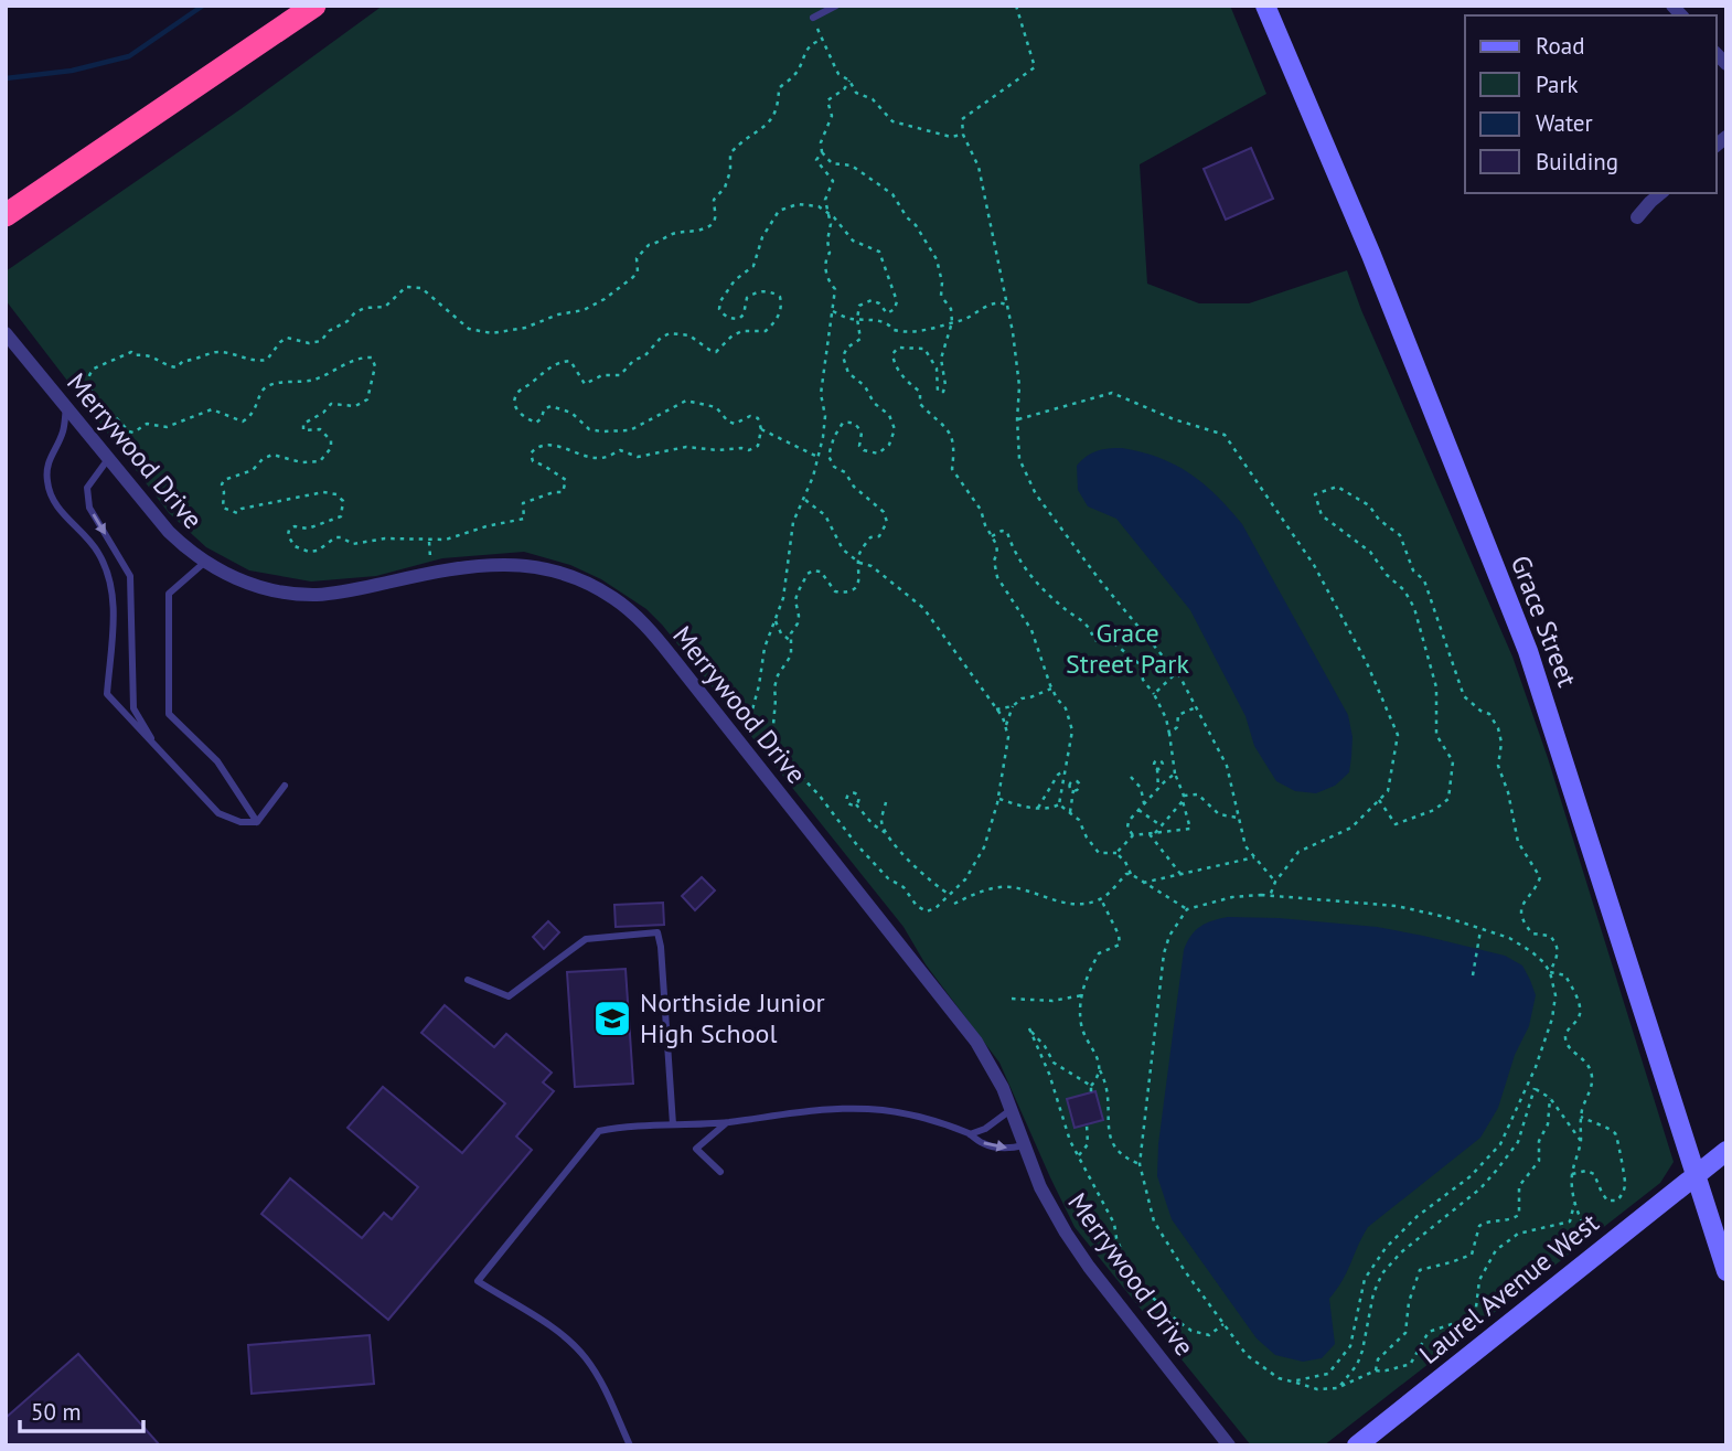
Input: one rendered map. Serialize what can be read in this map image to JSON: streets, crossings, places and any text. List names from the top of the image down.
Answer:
{
  "streets": {
    "main road": ["Grace Street", "Laurel Avenue West"],
    "street": ["Merrywood Drive"]
  },
  "crossings": [
    ["Grace Street", "Laurel Avenue West"]
  ],
  "parks": ["Grace Street Park"],
  "places": {
    "school or university": ["Northside Junior High School"]
  },
  "legend": [
    "Road",
    "Park",
    "Water",
    "Building"
  ],
  "scale_bar": "50 m"
}
